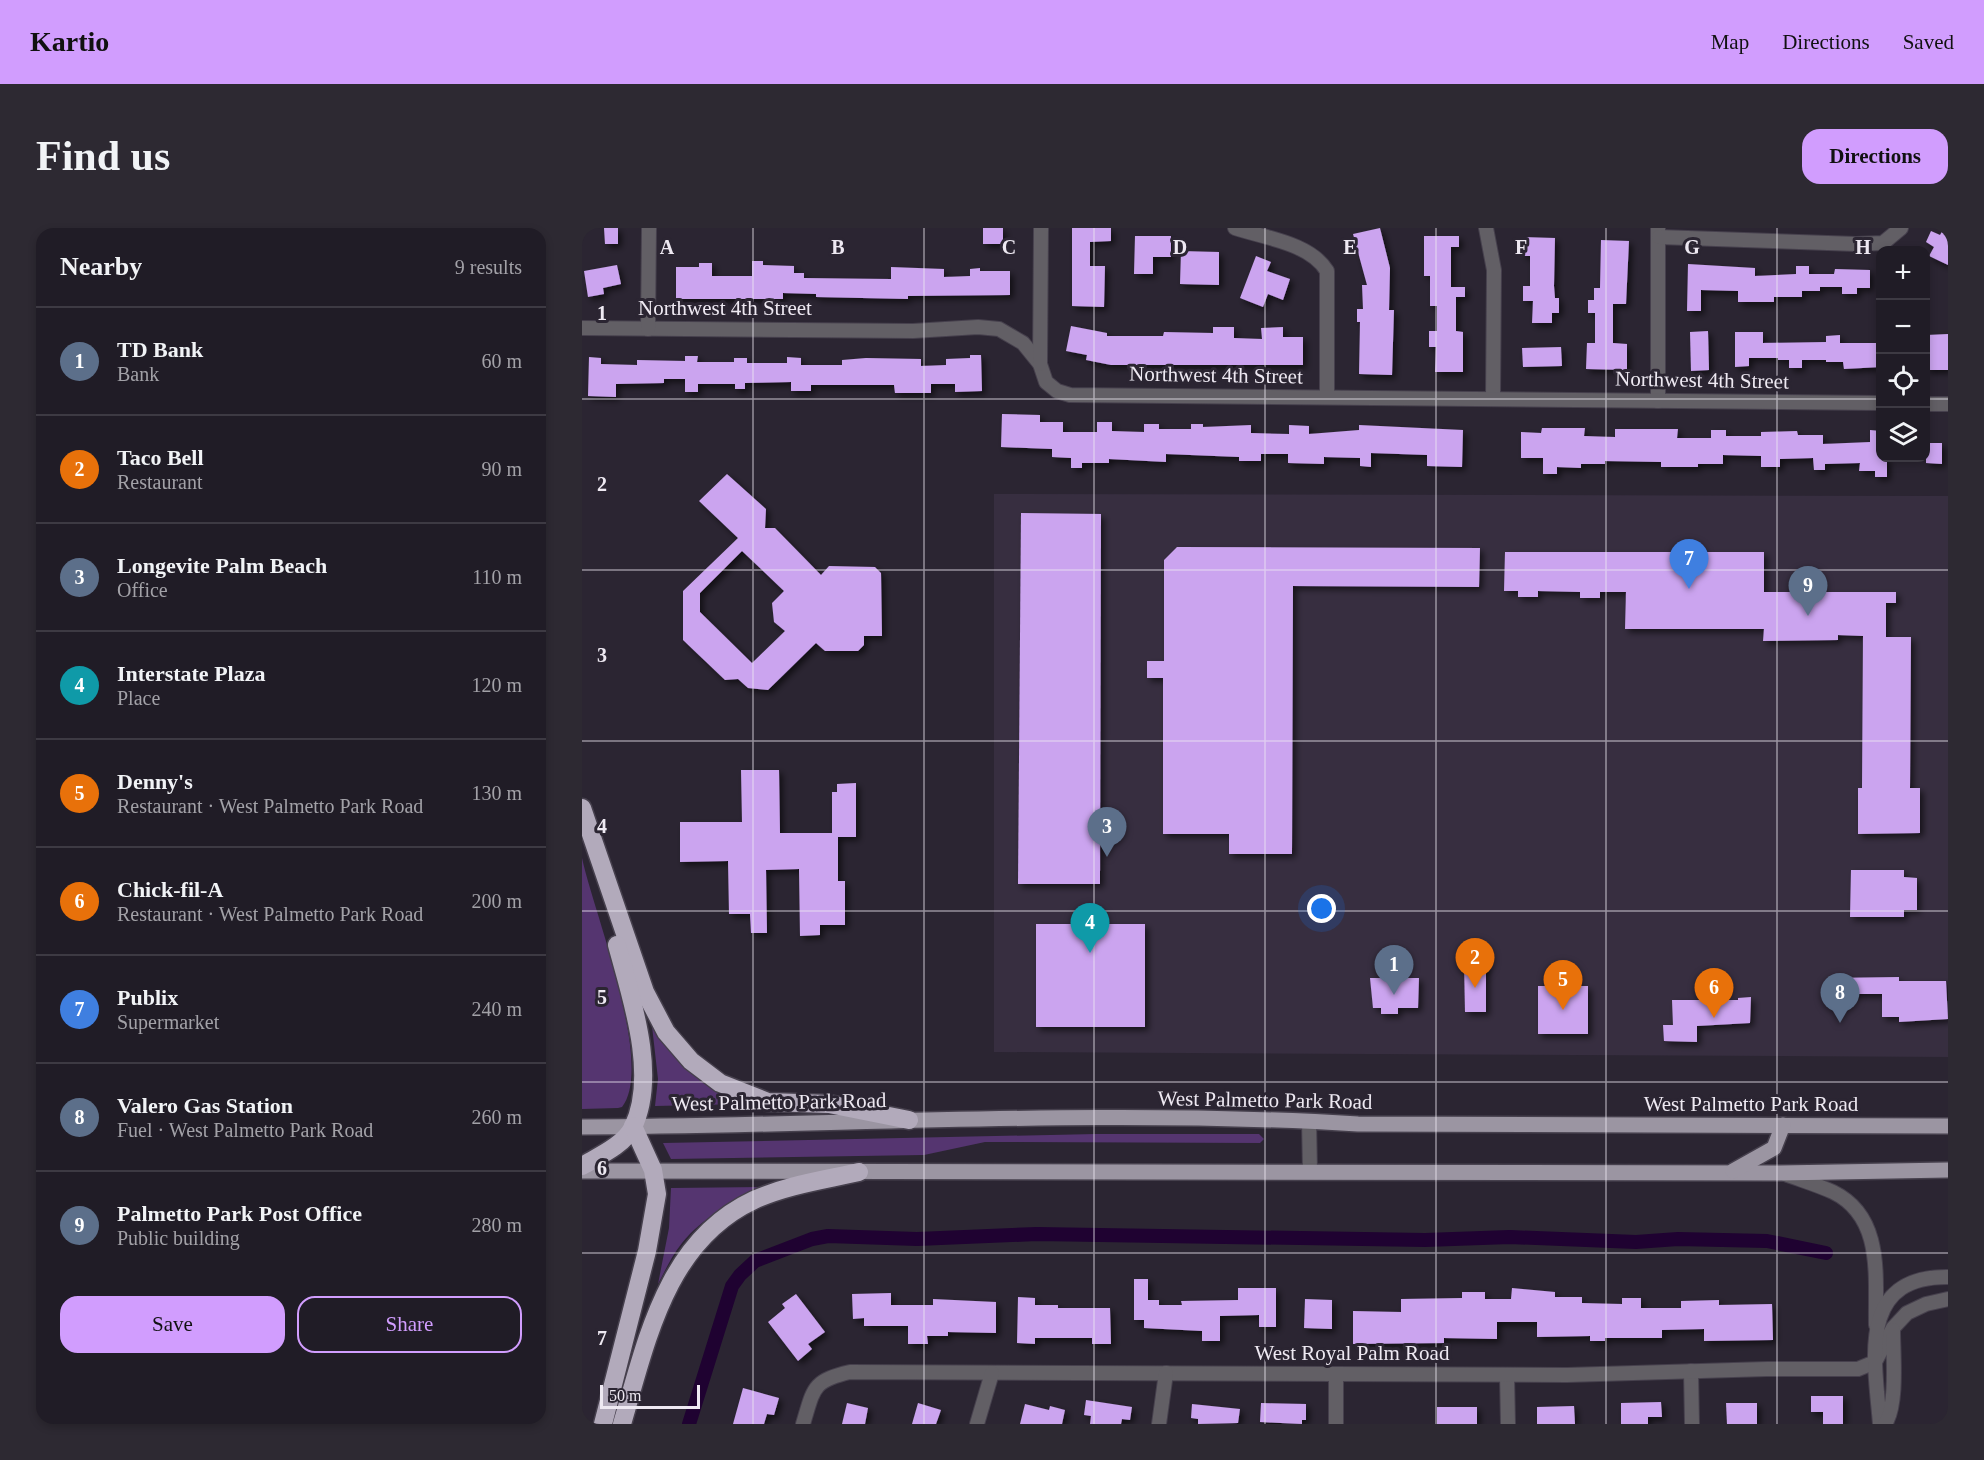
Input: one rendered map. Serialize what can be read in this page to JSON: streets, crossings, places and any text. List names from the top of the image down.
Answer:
{
  "streets": {
    "main road": ["West Palmetto Park Road"],
    "street": ["Northwest 4th Street", "West Royal Palm Road"]
  },
  "scale_bar": "50 m",
  "page": {
    "header": "Kartio",
    "nav": ["Map", "Directions", "Saved"],
    "buttons": [
      "Directions",
      ["Save", "Share"]
    ],
    "title": "Find us",
    "heading": ["Nearby", "9 results"],
    "map_buttons": ["+", "−"],
    "list": [
      {
        "mark": "1",
        "name": "TD Bank",
        "note": "Bank",
        "value": "60 m"
      },
      {
        "mark": "2",
        "name": "Taco Bell",
        "note": "Restaurant",
        "value": "90 m"
      },
      {
        "mark": "3",
        "name": "Longevite Palm Beach",
        "note": "Office",
        "value": "110 m"
      },
      {
        "mark": "4",
        "name": "Interstate Plaza",
        "note": "Place",
        "value": "120 m"
      },
      {
        "mark": "5",
        "name": "Denny's",
        "note": "Restaurant · West Palmetto Park Road",
        "value": "130 m"
      },
      {
        "mark": "6",
        "name": "Chick-fil-A",
        "note": "Restaurant · West Palmetto Park Road",
        "value": "200 m"
      },
      {
        "mark": "7",
        "name": "Publix",
        "note": "Supermarket",
        "value": "240 m"
      },
      {
        "mark": "8",
        "name": "Valero Gas Station",
        "note": "Fuel · West Palmetto Park Road",
        "value": "260 m"
      },
      {
        "mark": "9",
        "name": "Palmetto Park Post Office",
        "note": "Public building",
        "value": "280 m"
      }
    ],
    "pins": [
      "7",
      "9",
      "3",
      "4",
      "2",
      "1",
      "5",
      "6",
      "8"
    ],
    "scale": "50 m"
  },
  "grid": {
    "columns": [
      "A",
      "B",
      "C",
      "D",
      "E",
      "F",
      "G",
      "H"
    ],
    "rows": [
      "1",
      "2",
      "3",
      "4",
      "5",
      "6",
      "7"
    ]
  }
}
